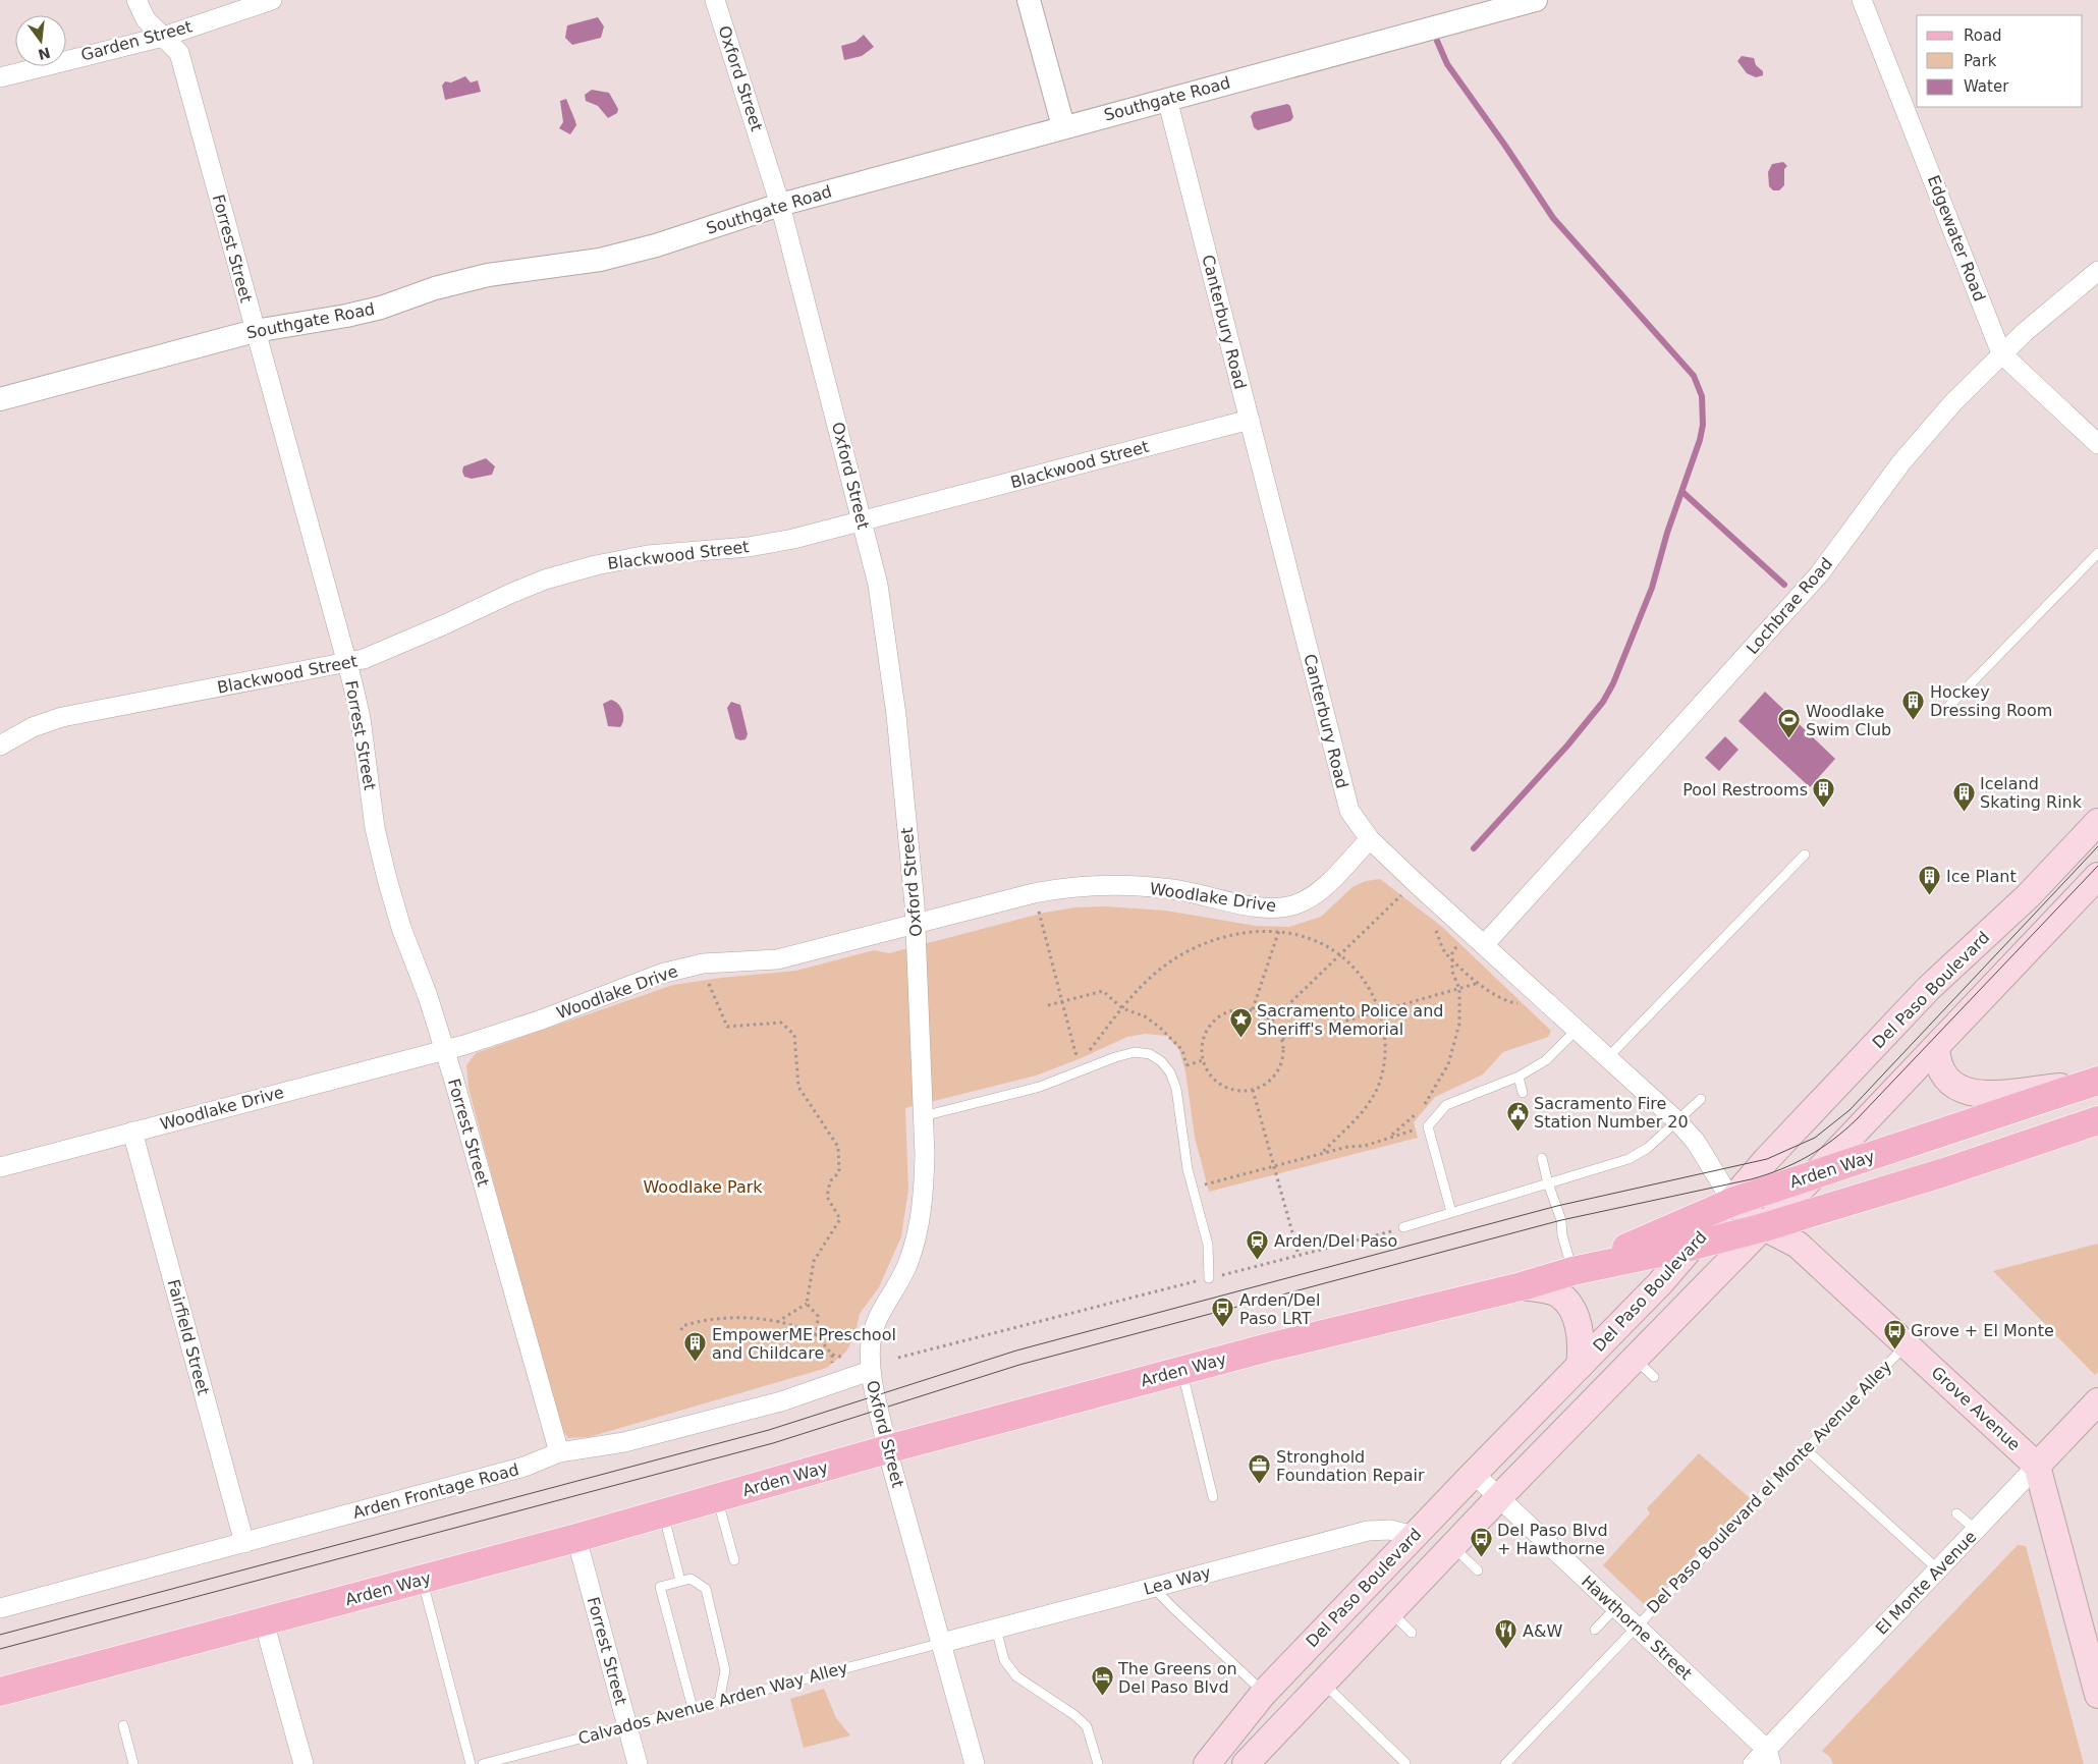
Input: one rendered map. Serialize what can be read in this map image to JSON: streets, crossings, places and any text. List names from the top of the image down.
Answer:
{
  "streets": {
    "main road": [
      "Del Paso Boulevard",
      "Arden Way",
      "Grove Avenue",
      "El Monte Avenue"
    ],
    "street": [
      "Garden Street",
      "Oxford Street",
      "Southgate Road",
      "Edgewater Road",
      "Forrest Street",
      "Canterbury Road",
      "Blackwood Street",
      "Lochbrae Road",
      "Woodlake Drive",
      "Fairfield Street",
      "Arden Frontage Road",
      "Lea Way",
      "Hawthorne Street"
    ],
    "lane": ["Del Paso Boulevard el Monte Avenue Alley", "Calvados Avenue Arden Way Alley"]
  },
  "crossings": [
    ["Garden Street", "Forrest Street"],
    ["Oxford Street", "Southgate Road"],
    ["Oxford Street", "Blackwood Street"],
    ["Oxford Street", "Woodlake Drive"],
    ["Oxford Street", "Arden Way"],
    ["Oxford Street", "Arden Frontage Road"],
    ["Oxford Street", "Lea Way"],
    ["Oxford Street", "Calvados Avenue Arden Way Alley"],
    ["Southgate Road", "Forrest Street"],
    ["Southgate Road", "Canterbury Road"],
    ["Edgewater Road", "Lochbrae Road"],
    ["Forrest Street", "Blackwood Street"],
    ["Forrest Street", "Woodlake Drive"],
    ["Forrest Street", "Arden Way"],
    ["Forrest Street", "Arden Frontage Road"],
    ["Forrest Street", "Calvados Avenue Arden Way Alley"],
    ["Canterbury Road", "Blackwood Street"],
    ["Canterbury Road", "Lochbrae Road"],
    ["Canterbury Road", "Woodlake Drive"],
    ["Canterbury Road", "Del Paso Boulevard"],
    ["Canterbury Road", "Arden Way"],
    ["Canterbury Road", "Grove Avenue"],
    ["Woodlake Drive", "Fairfield Street"],
    ["Del Paso Boulevard", "Arden Way"],
    ["Del Paso Boulevard", "Grove Avenue"],
    ["Del Paso Boulevard", "Lea Way"],
    ["Del Paso Boulevard", "Hawthorne Street"],
    ["Arden Way", "Grove Avenue"],
    ["Fairfield Street", "Arden Frontage Road"],
    ["Grove Avenue", "Del Paso Boulevard el Monte Avenue Alley"],
    ["Grove Avenue", "El Monte Avenue"],
    ["Del Paso Boulevard el Monte Avenue Alley", "Hawthorne Street"],
    ["Lea Way", "Calvados Avenue Arden Way Alley"],
    ["El Monte Avenue", "Hawthorne Street"]
  ],
  "parks": ["Woodlake Park"],
  "places": {
    "building": [
      "Hockey Dressing Room",
      "Pool Restrooms",
      "Iceland Skating Rink",
      "Ice Plant",
      "EmpowerME Preschool and Childcare"
    ],
    "sports": ["Woodlake Swim Club"],
    "place": ["Sacramento Police and Sheriff's Memorial"],
    "public building": ["Sacramento Fire Station Number 20"],
    "station": ["Arden/Del Paso"],
    "bus stop": ["Arden/Del Paso LRT", "Grove + El Monte", "Del Paso Blvd + Hawthorne"],
    "office": ["Stronghold Foundation Repair"],
    "restaurant": ["A&W"],
    "hotel": ["The Greens on Del Paso Blvd"]
  },
  "legend": ["Road", "Park", "Water"],
  "north": "bottom"
}
